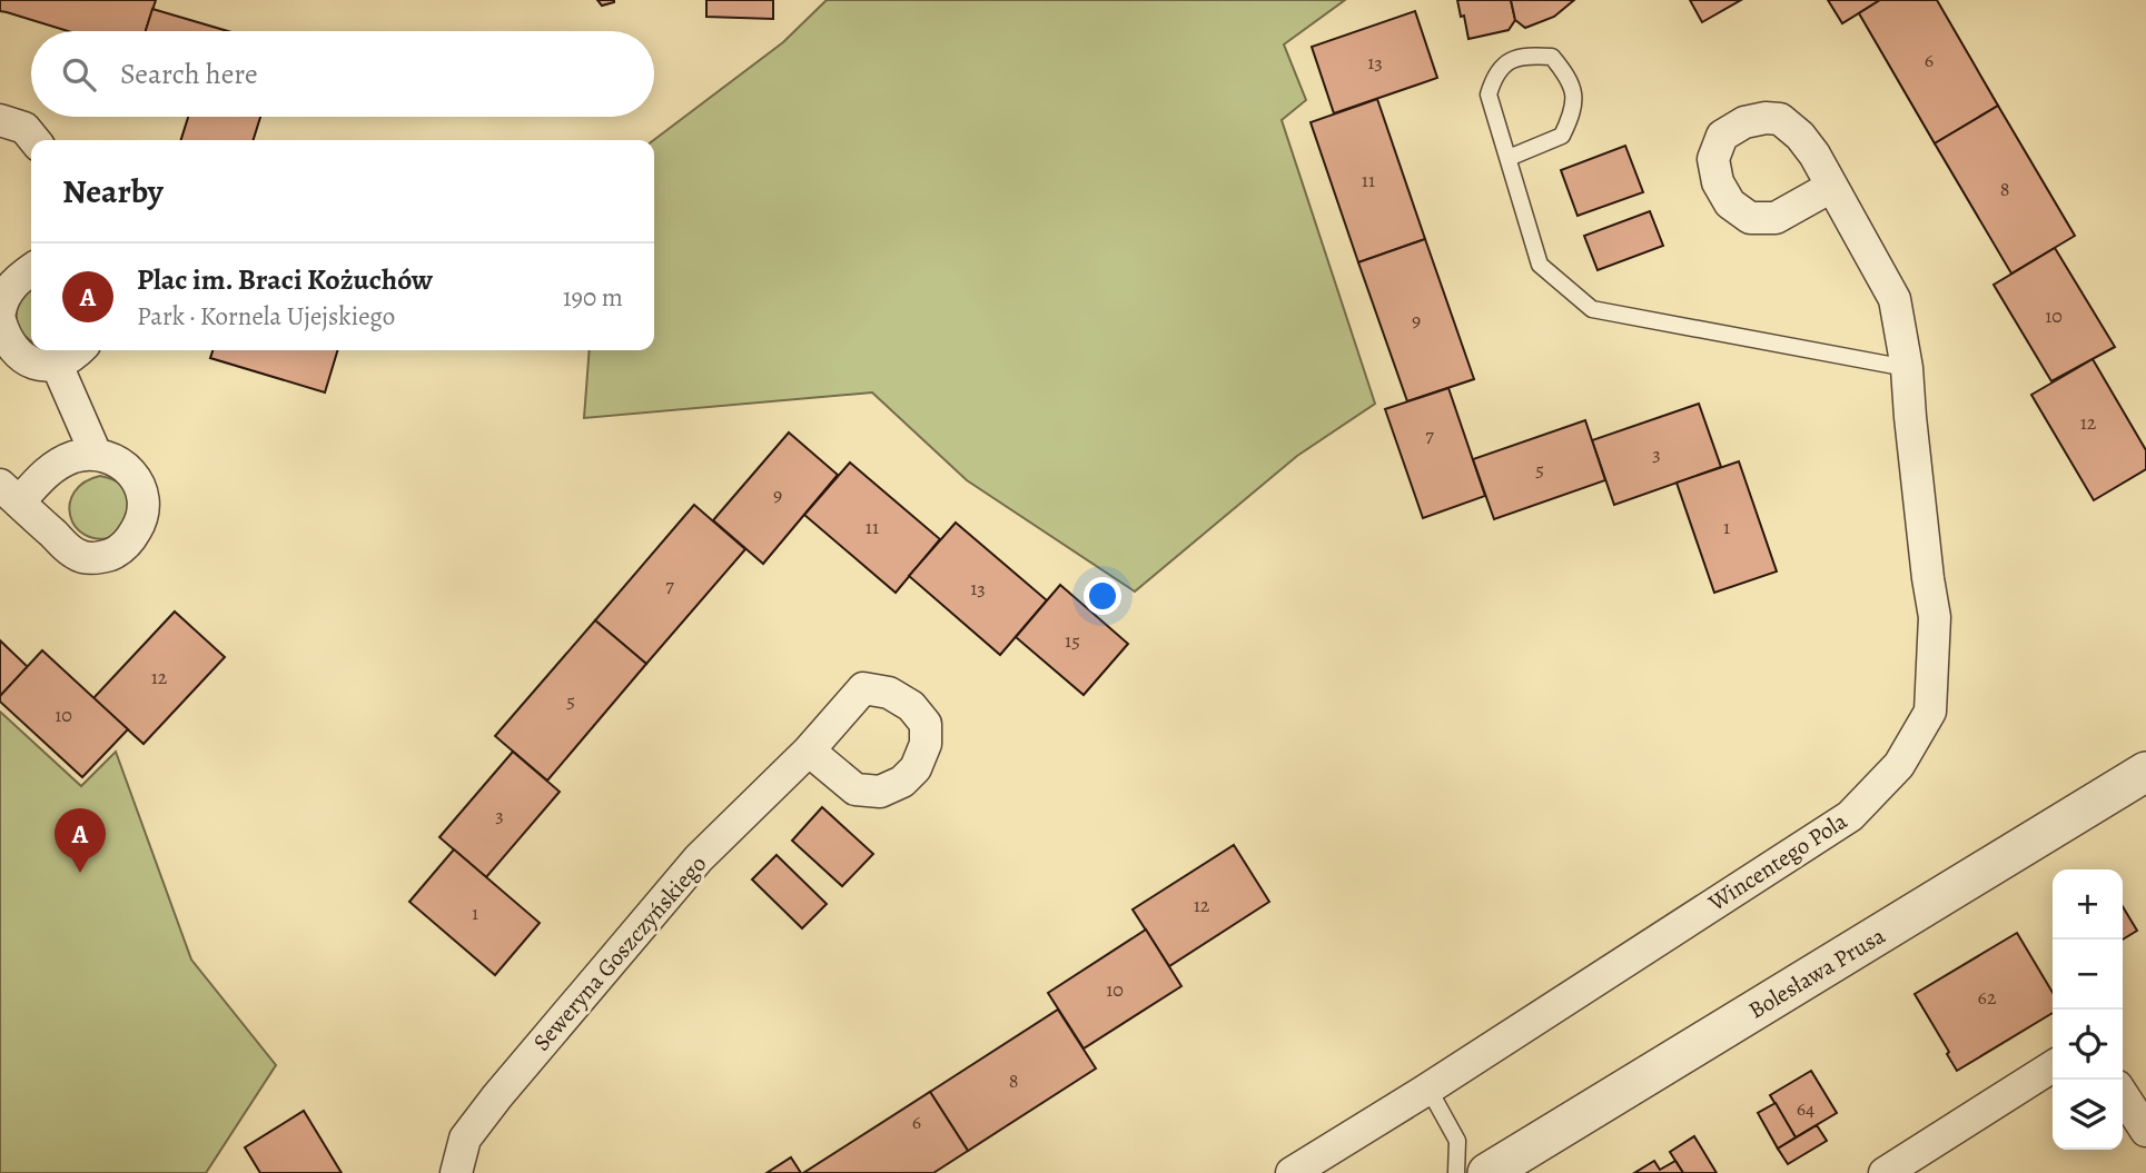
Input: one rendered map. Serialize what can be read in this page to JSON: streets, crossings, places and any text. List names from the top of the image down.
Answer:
{
  "streets": {
    "street": ["Wincentego Pola", "Seweryna Goszczyńskiego", "Bolesława Prusa"]
  },
  "house_numbers": [
    "6",
    "13",
    "11",
    "8",
    "10",
    "9",
    "12",
    "7",
    "3",
    "5",
    "9",
    "11",
    "1",
    "7",
    "13",
    "15",
    "12",
    "5",
    "10",
    "3",
    "12",
    "1",
    "10",
    "62",
    "8",
    "64",
    "6"
  ],
  "page": {
    "search": "Search here",
    "heading": "Nearby",
    "list": [
      {
        "mark": "A",
        "name": "Plac im. Braci Kożuchów",
        "note": "Park · Kornela Ujejskiego",
        "value": "190 m"
      }
    ],
    "pins": "A",
    "map_buttons": ["+", "−"]
  }
}
